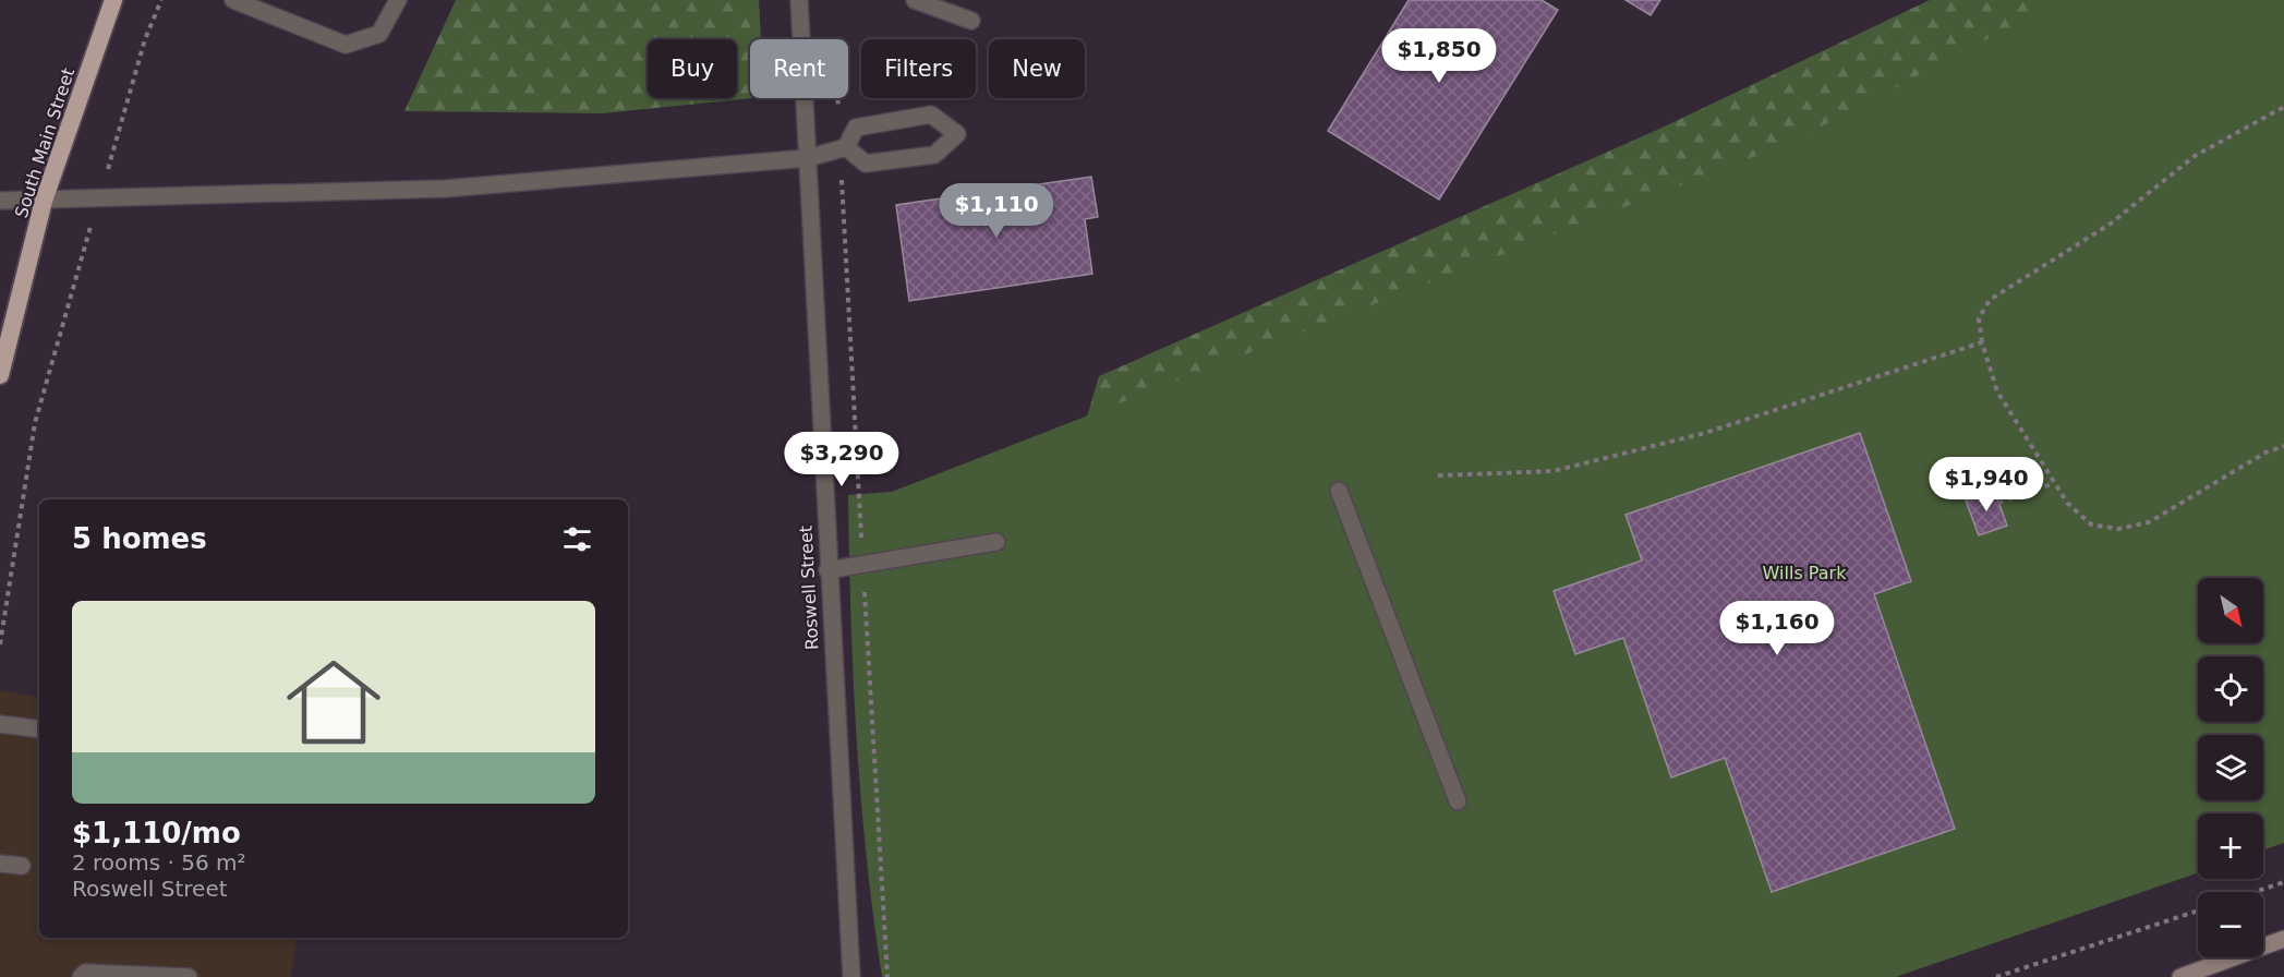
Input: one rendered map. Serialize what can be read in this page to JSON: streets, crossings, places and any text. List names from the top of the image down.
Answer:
{
  "streets": {
    "highway": ["South Main Street"],
    "street": ["Roswell Street"]
  },
  "parks": ["Wills Park"],
  "north": "bottom right",
  "page": {
    "price": [
      "$1,850",
      "$1,110",
      "$3,290",
      "$1,940",
      "$1,160"
    ],
    "chip": [
      "Buy",
      "Rent",
      "Filters",
      "New"
    ],
    "heading": "5 homes",
    "map_buttons": ["+", "−"],
    "list": [
      {
        "name": "$1,110/mo",
        "note": "2 rooms · 56 m² · Roswell Street"
      }
    ]
  }
}
